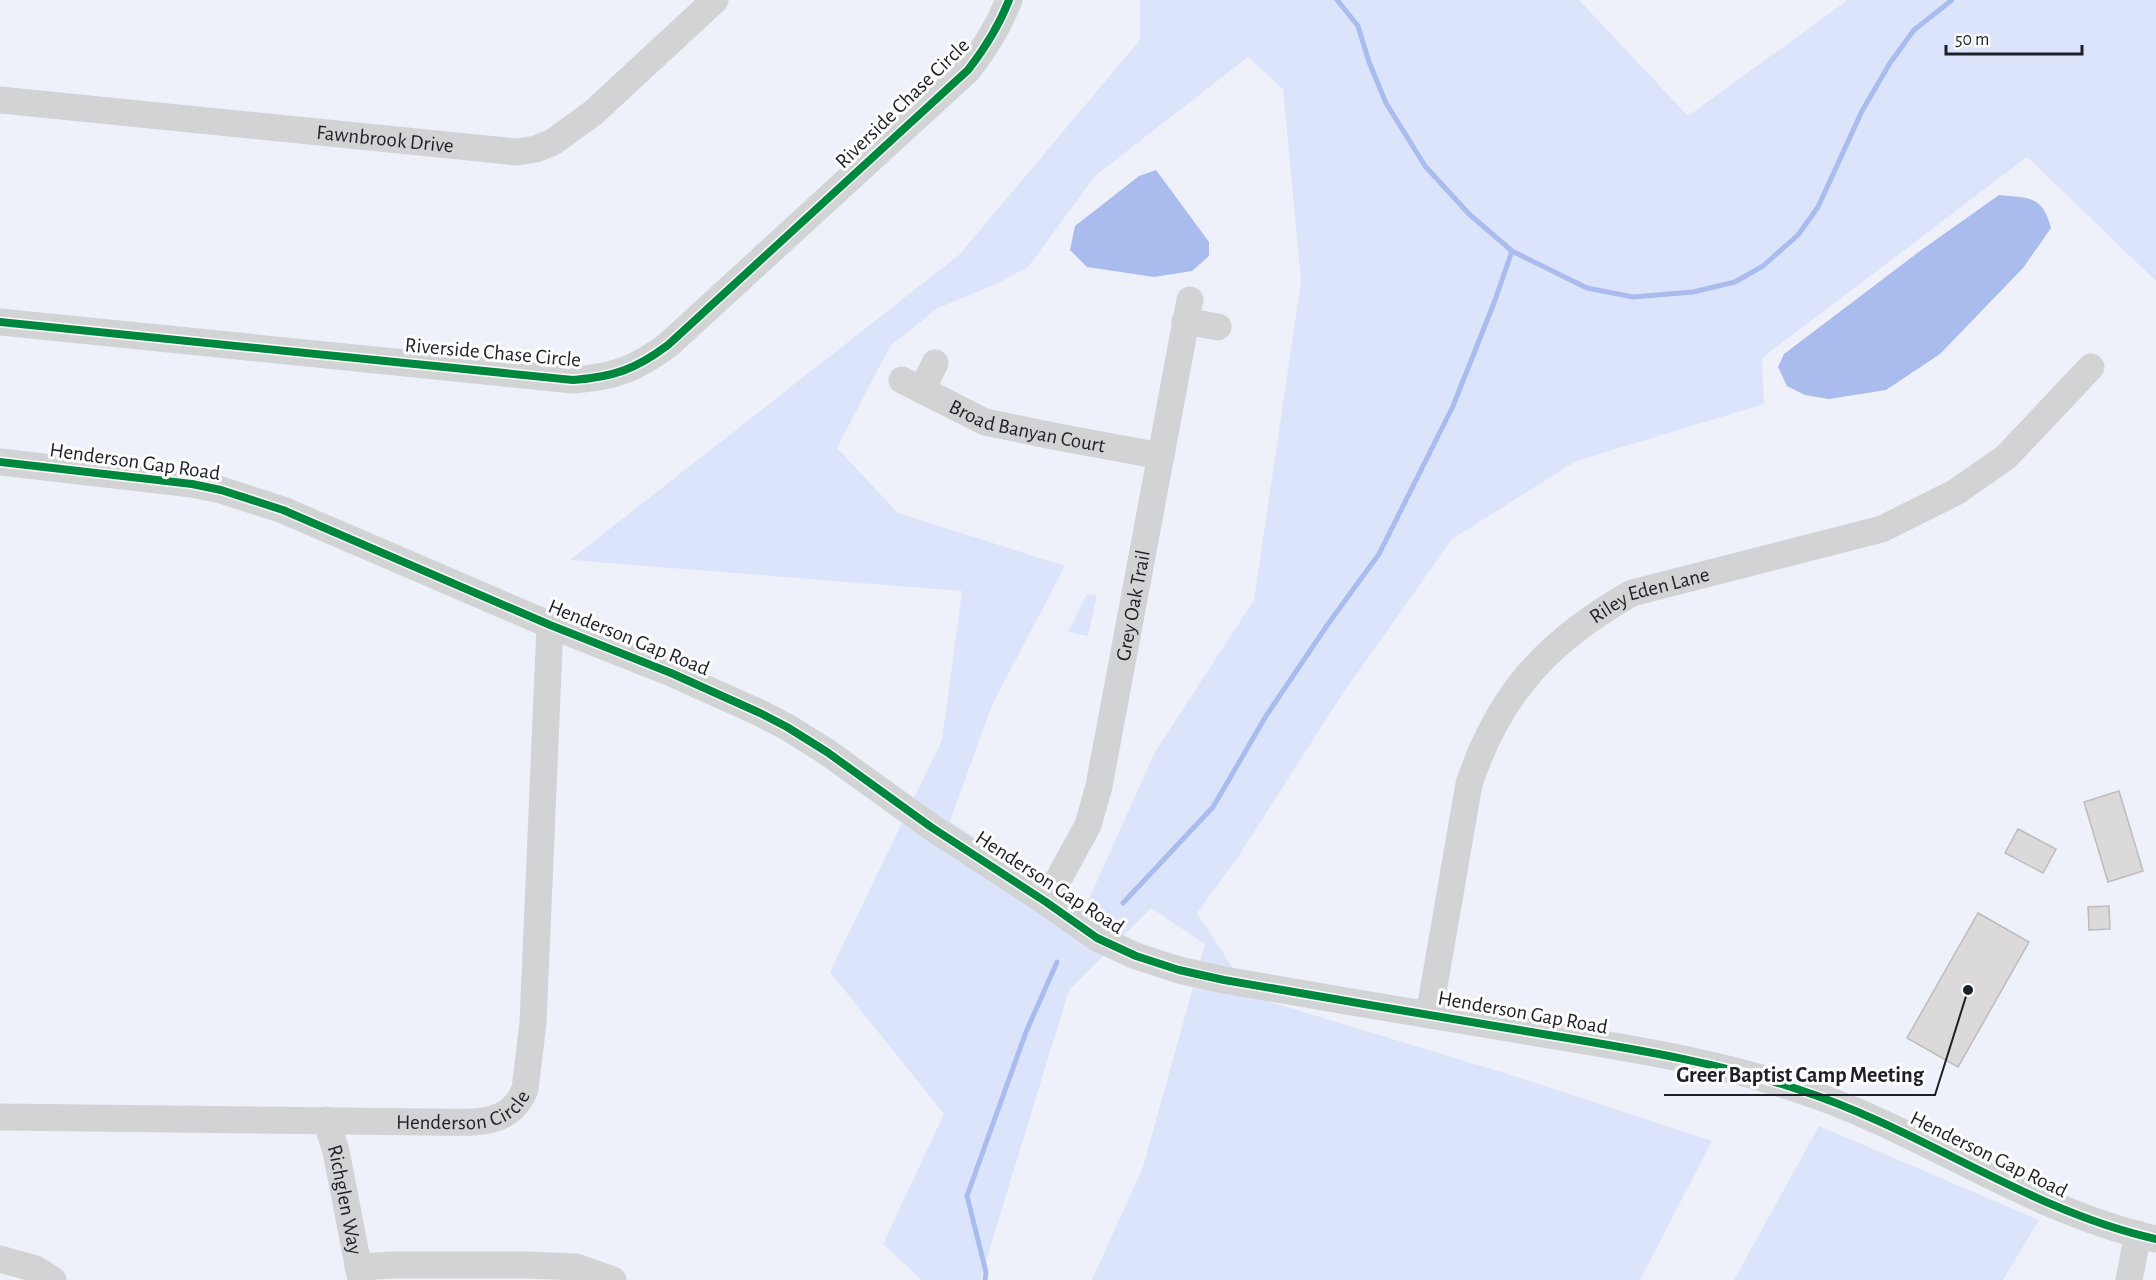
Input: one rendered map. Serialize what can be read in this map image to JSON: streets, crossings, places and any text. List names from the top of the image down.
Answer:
{
  "streets": {
    "street": [
      "Riverside Chase Circle",
      "Fawnbrook Drive",
      "Broad Banyan Court",
      "Henderson Gap Road",
      "Riley Eden Lane",
      "Grey Oak Trail",
      "Henderson Circle",
      "Richglen Way"
    ]
  },
  "crossings": [
    ["Broad Banyan Court", "Grey Oak Trail"],
    ["Henderson Gap Road", "Riley Eden Lane"],
    ["Henderson Gap Road", "Grey Oak Trail"],
    ["Henderson Gap Road", "Henderson Circle"],
    ["Henderson Circle", "Richglen Way"]
  ],
  "places": ["Greer Baptist Camp Meeting"],
  "scale_bar": "50 m"
}
